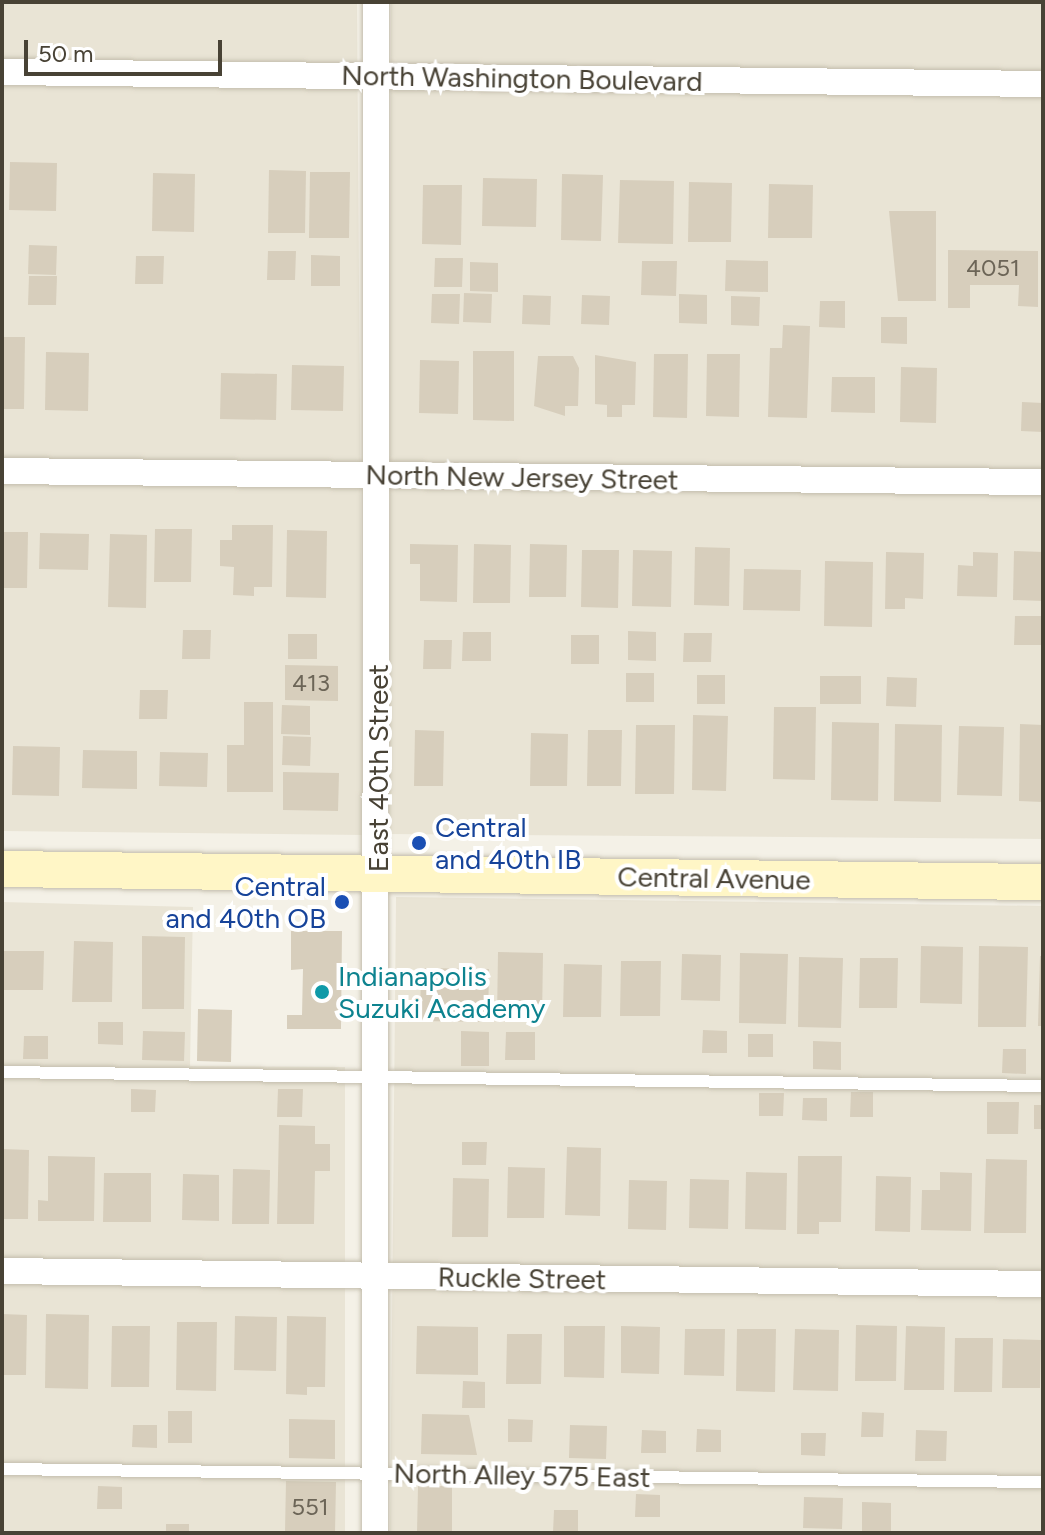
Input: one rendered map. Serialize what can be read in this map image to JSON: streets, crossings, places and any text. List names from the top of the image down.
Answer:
{
  "streets": {
    "main road": ["Central Avenue"],
    "street": [
      "North Washington Boulevard",
      "North New Jersey Street",
      "East 40th Street",
      "Ruckle Street"
    ],
    "lane": ["North Alley 575 East"]
  },
  "crossings": [
    ["North Washington Boulevard", "East 40th Street"],
    ["North New Jersey Street", "East 40th Street"],
    ["East 40th Street", "Central Avenue"],
    ["East 40th Street", "Ruckle Street"],
    ["East 40th Street", "North Alley 575 East"]
  ],
  "places": ["Central and 40th IB", "Central and 40th OB", "Indianapolis Suzuki Academy"],
  "house_numbers": ["4051", "413", "551"],
  "scale_bar": "50 m"
}
